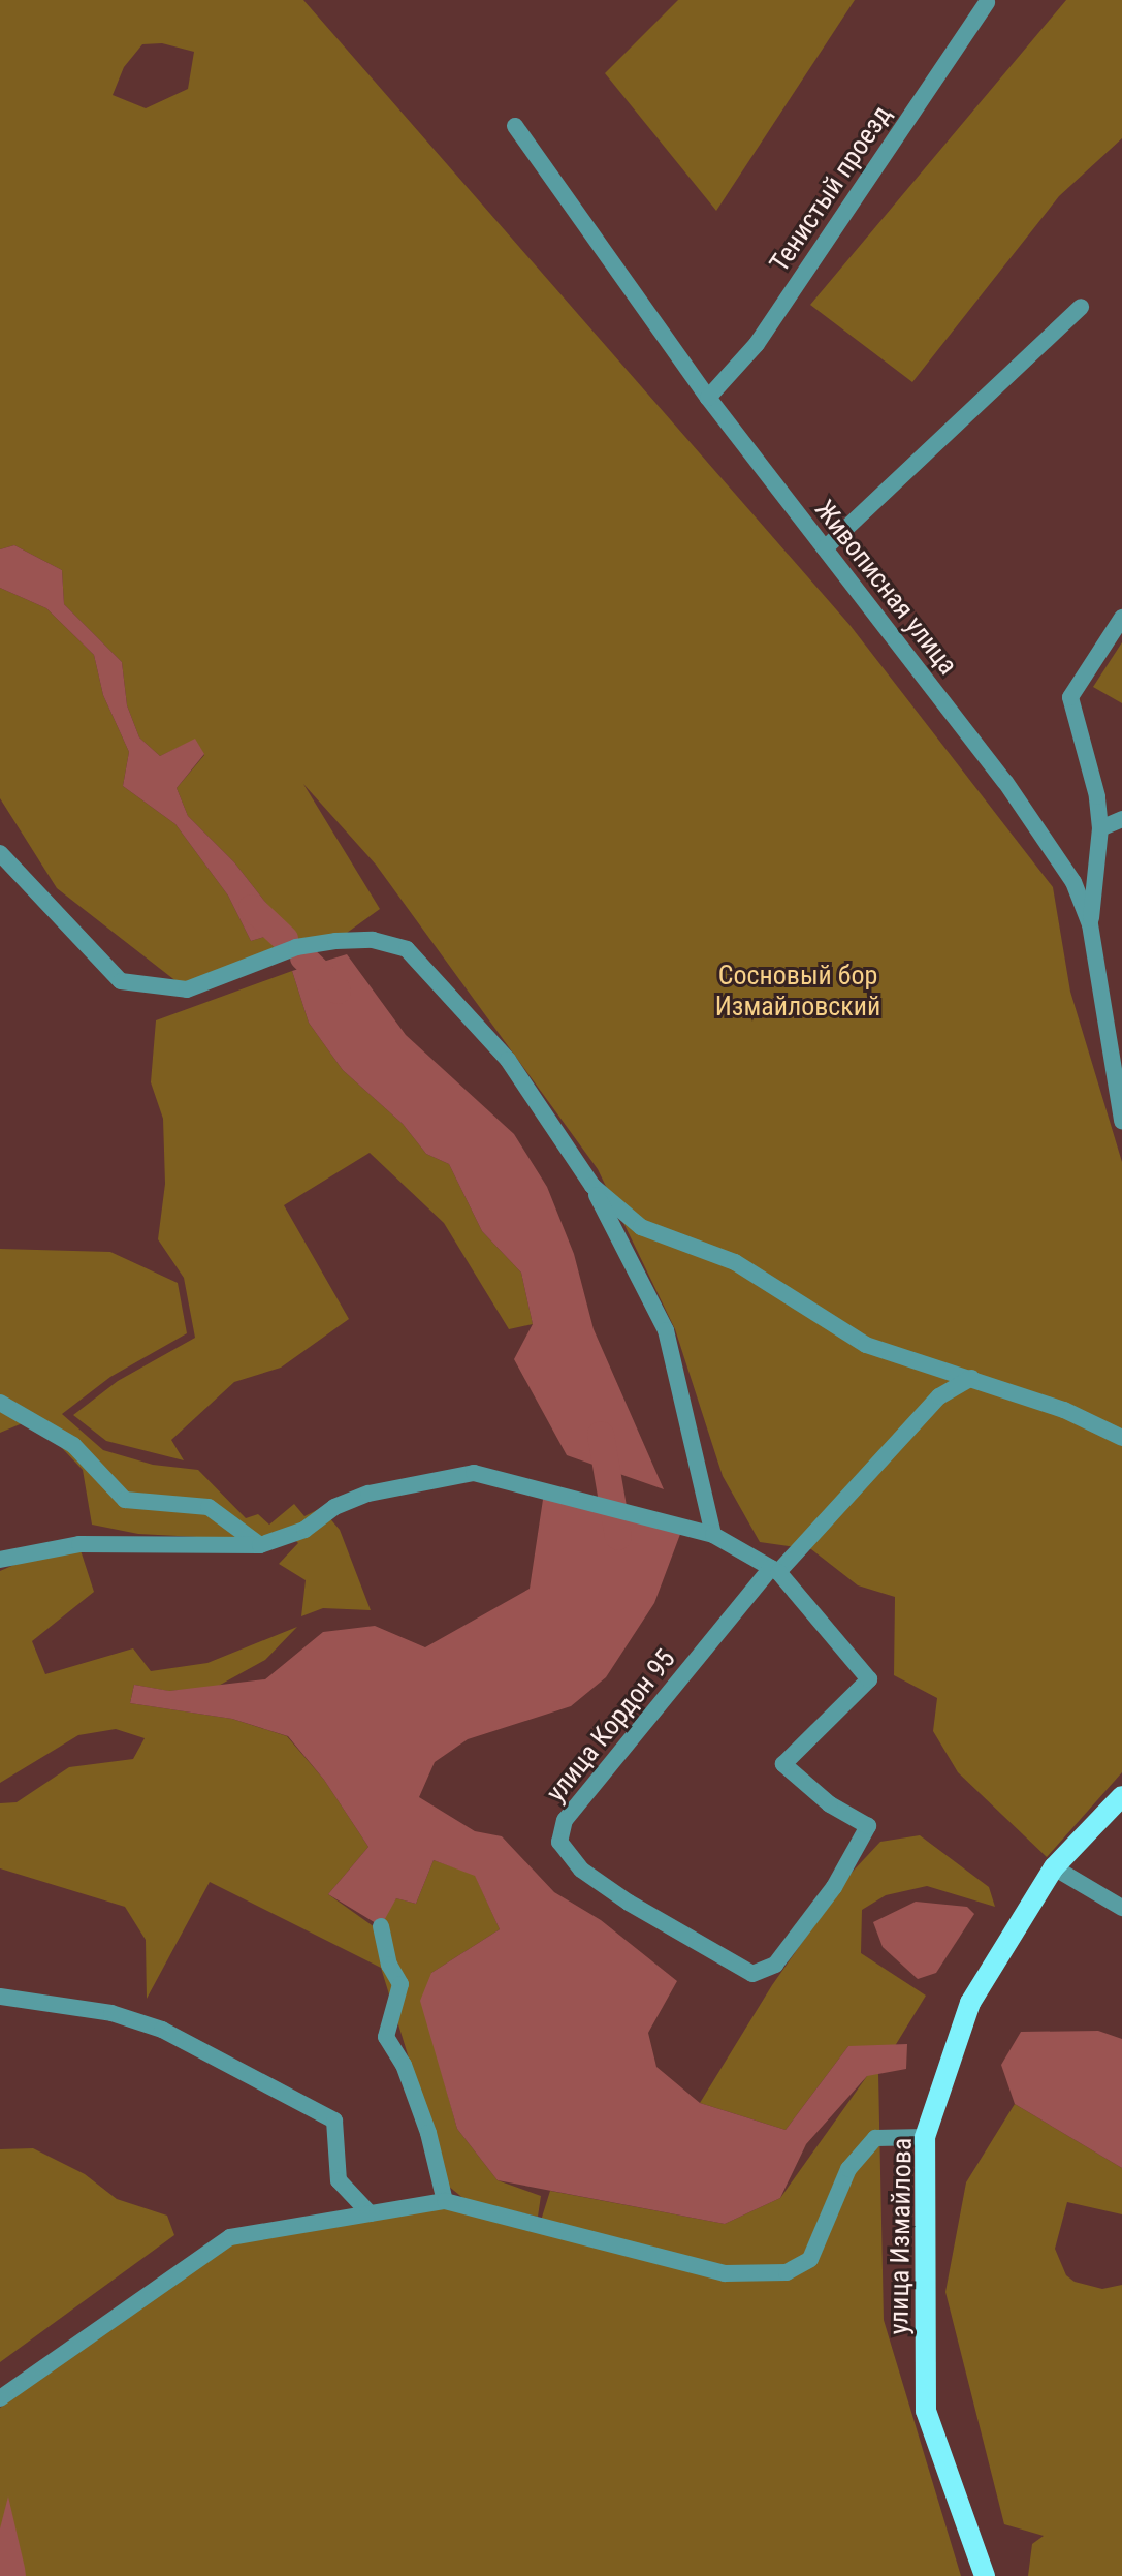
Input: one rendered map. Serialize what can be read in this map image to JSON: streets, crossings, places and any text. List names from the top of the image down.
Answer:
{
  "streets": {
    "main road": ["улица Измайлова"],
    "street": ["Тенистый проезд", "Живописная улица", "улица Кордон 95"]
  },
  "crossings": [
    ["Тенистый проезд", "Живописная улица"]
  ],
  "parks": ["Сосновый бор Измайловский"]
}
